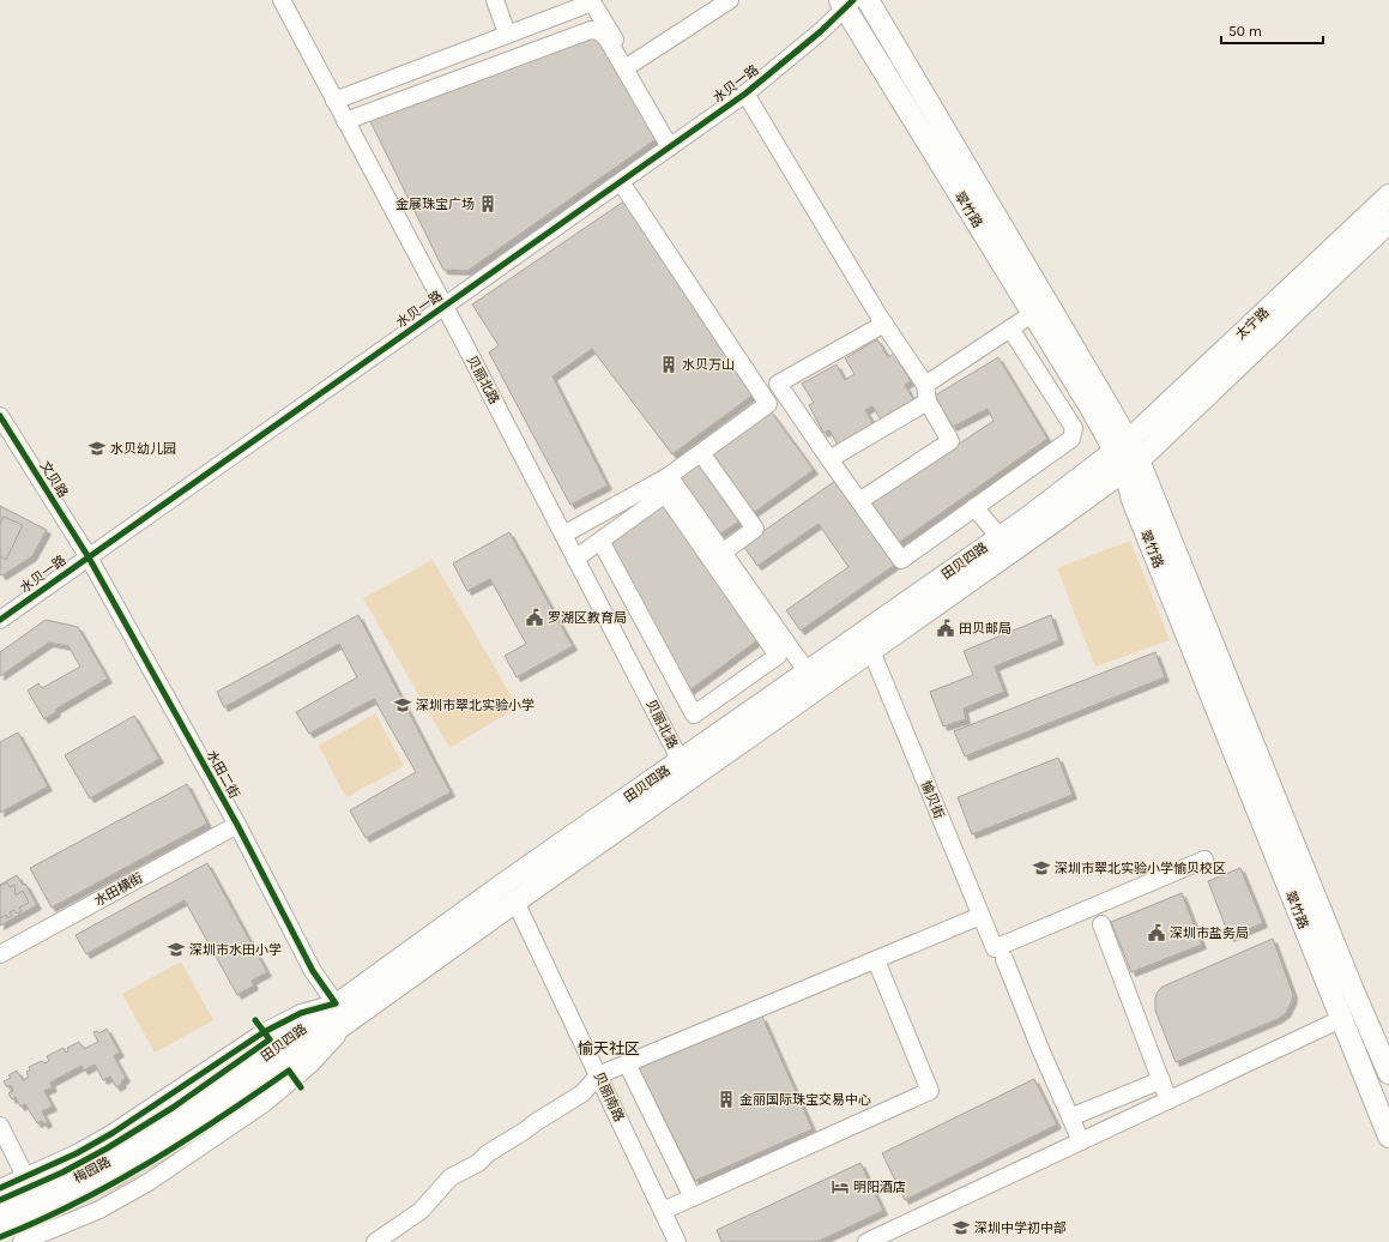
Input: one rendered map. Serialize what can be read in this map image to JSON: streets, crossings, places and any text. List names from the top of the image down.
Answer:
{
  "streets": {
    "main road": [
      "翠竹路",
      "太宁路",
      "田贝四路",
      "梅园路"
    ],
    "street": [
      "水贝一路",
      "贝丽北路",
      "文贝路",
      "水田二街",
      "愉贝街",
      "水田横街",
      "贝丽南路"
    ]
  },
  "crossings": [
    ["水贝一路", "翠竹路"],
    ["水贝一路", "贝丽北路"],
    ["水贝一路", "文贝路"],
    ["水贝一路", "水田二街"],
    ["翠竹路", "太宁路"],
    ["翠竹路", "田贝四路"],
    ["太宁路", "田贝四路"],
    ["贝丽北路", "田贝四路"],
    ["文贝路", "水田二街"],
    ["田贝四路", "水田二街"],
    ["田贝四路", "愉贝街"],
    ["田贝四路", "贝丽南路"],
    ["田贝四路", "梅园路"],
    ["水田二街", "水田横街"]
  ],
  "districts": ["愉天社区"],
  "places": {
    "building": ["金展珠宝广场", "水贝万山", "金丽国际珠宝交易中心"],
    "school or university": [
      "水贝幼儿园",
      "深圳市翠北实验小学",
      "深圳市翠北实验小学愉贝校区",
      "深圳市水田小学",
      "深圳中学初中部"
    ],
    "public building": ["罗湖区教育局", "田贝邮局", "深圳市盐务局"],
    "hotel": ["明阳酒店"]
  },
  "scale_bar": "50 m"
}
